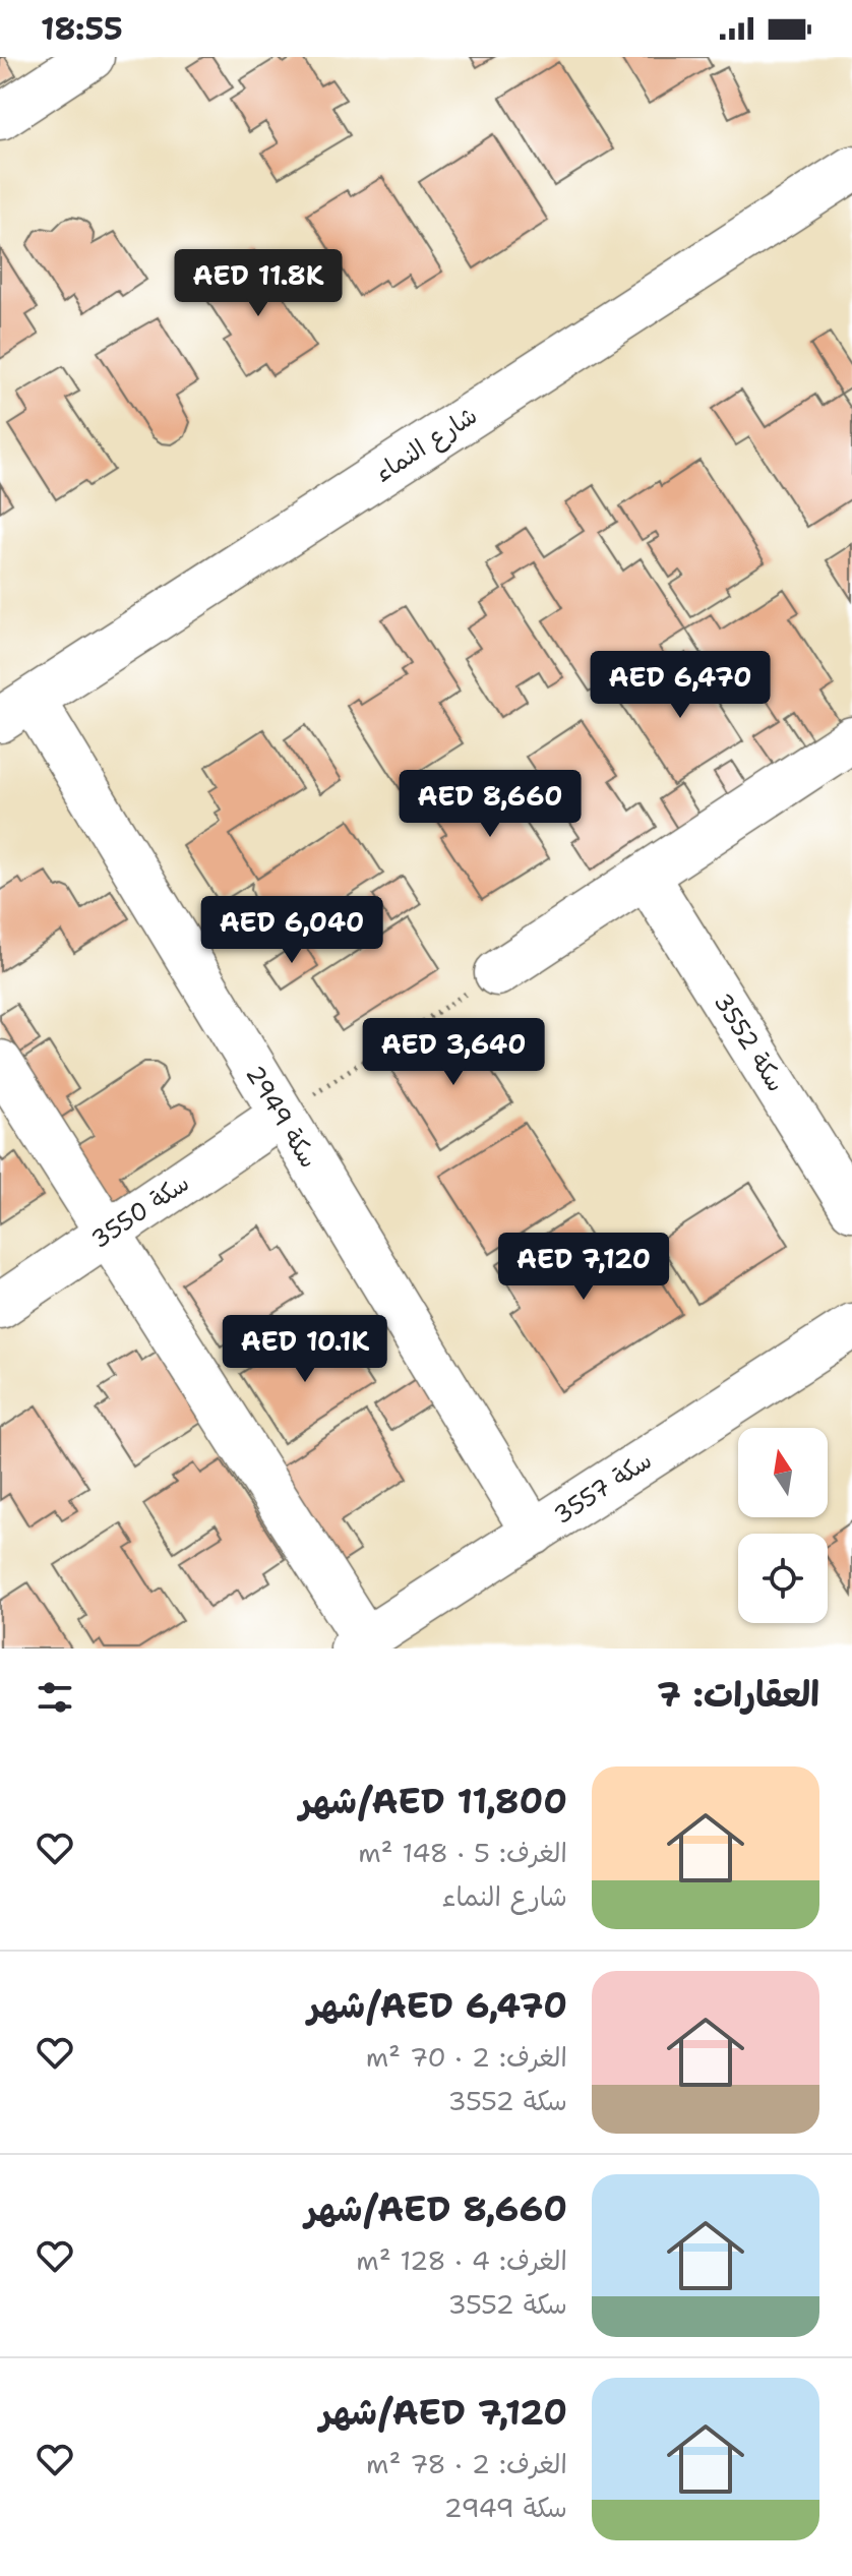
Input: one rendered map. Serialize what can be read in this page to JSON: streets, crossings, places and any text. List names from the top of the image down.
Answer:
{
  "streets": {
    "street": [
      "شارع النماء",
      "سكة 3552",
      "سكة 2949",
      "سكة 3550",
      "سكة 3557"
    ]
  },
  "crossings": [
    ["شارع النماء", "سكة 2949"],
    ["سكة 2949", "سكة 3550"],
    ["سكة 2949", "سكة 3557"]
  ],
  "north": "top",
  "page": {
    "status": "18:55",
    "price": [
      "AED 11.8K",
      "AED 6,470",
      "AED 8,660",
      "AED 6,040",
      "AED 3,640",
      "AED 7,120",
      "AED 10.1K"
    ],
    "heading": "العقارات: 7",
    "list": [
      {
        "name": "AED 11,800/شهر",
        "note": "الغرف: 5 · 148 m² · شارع النماء"
      },
      {
        "name": "AED 6,470/شهر",
        "note": "الغرف: 2 · 70 m² · سكة 3552"
      },
      {
        "name": "AED 8,660/شهر",
        "note": "الغرف: 4 · 128 m² · سكة 3552"
      },
      {
        "name": "AED 7,120/شهر",
        "note": "الغرف: 2 · 78 m² · سكة 2949"
      }
    ]
  }
}
